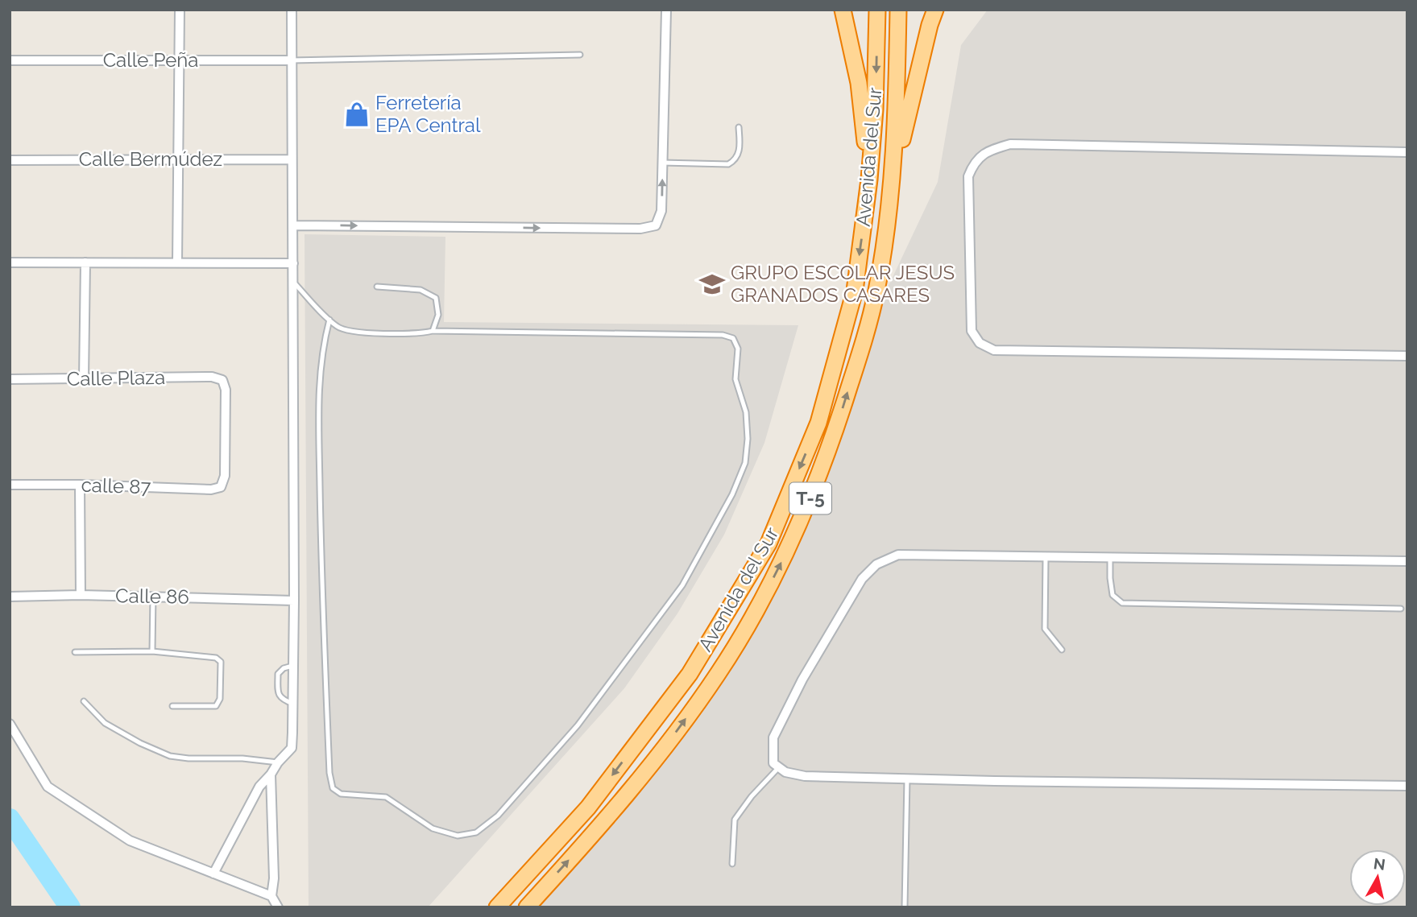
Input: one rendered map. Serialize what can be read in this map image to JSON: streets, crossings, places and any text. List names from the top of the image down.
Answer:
{
  "streets": {
    "highway": ["Avenida del Sur", "T-5"],
    "street": [
      "Calle Peña",
      "Calle Bermúdez",
      "Calle Plaza",
      "calle 87",
      "Calle 86"
    ]
  },
  "crossings": [
    ["Calle Plaza", "calle 87"]
  ],
  "places": {
    "shop": ["Ferretería EPA Central"],
    "school or university": ["GRUPO ESCOLAR JESUS GRANADOS CASARES"]
  },
  "north": "top"
}
